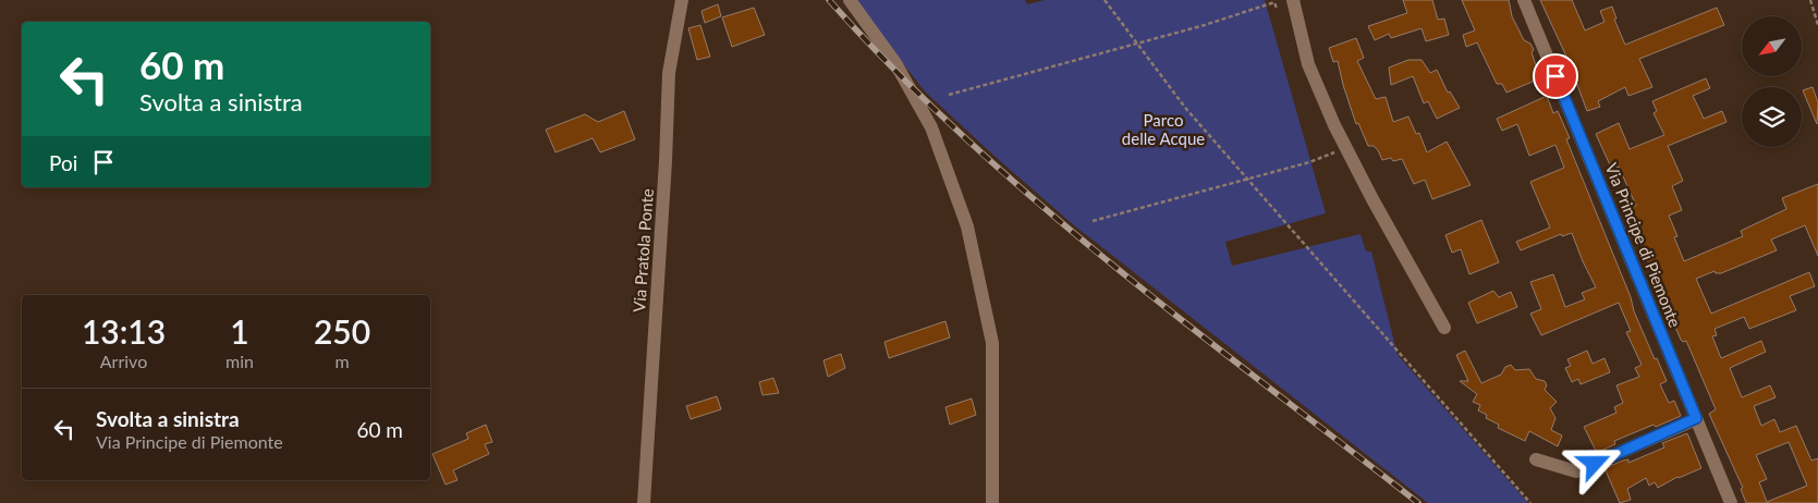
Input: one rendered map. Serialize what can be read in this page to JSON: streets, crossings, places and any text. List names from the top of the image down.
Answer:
{
  "streets": {
    "street": ["Via Principe di Piemonte", "Via Pratola Ponte"]
  },
  "parks": ["Parco delle Acque"],
  "north": "bottom left",
  "page": {
    "turn": ["60 m", "Svolta a sinistra"],
    "then": "Poi",
    "eta": [
      "13:13",
      "Arrivo",
      "1",
      "min",
      "250",
      "m"
    ],
    "list": [
      {
        "name": "Svolta a sinistra",
        "note": "Via Principe di Piemonte",
        "value": "60 m"
      }
    ]
  }
}
